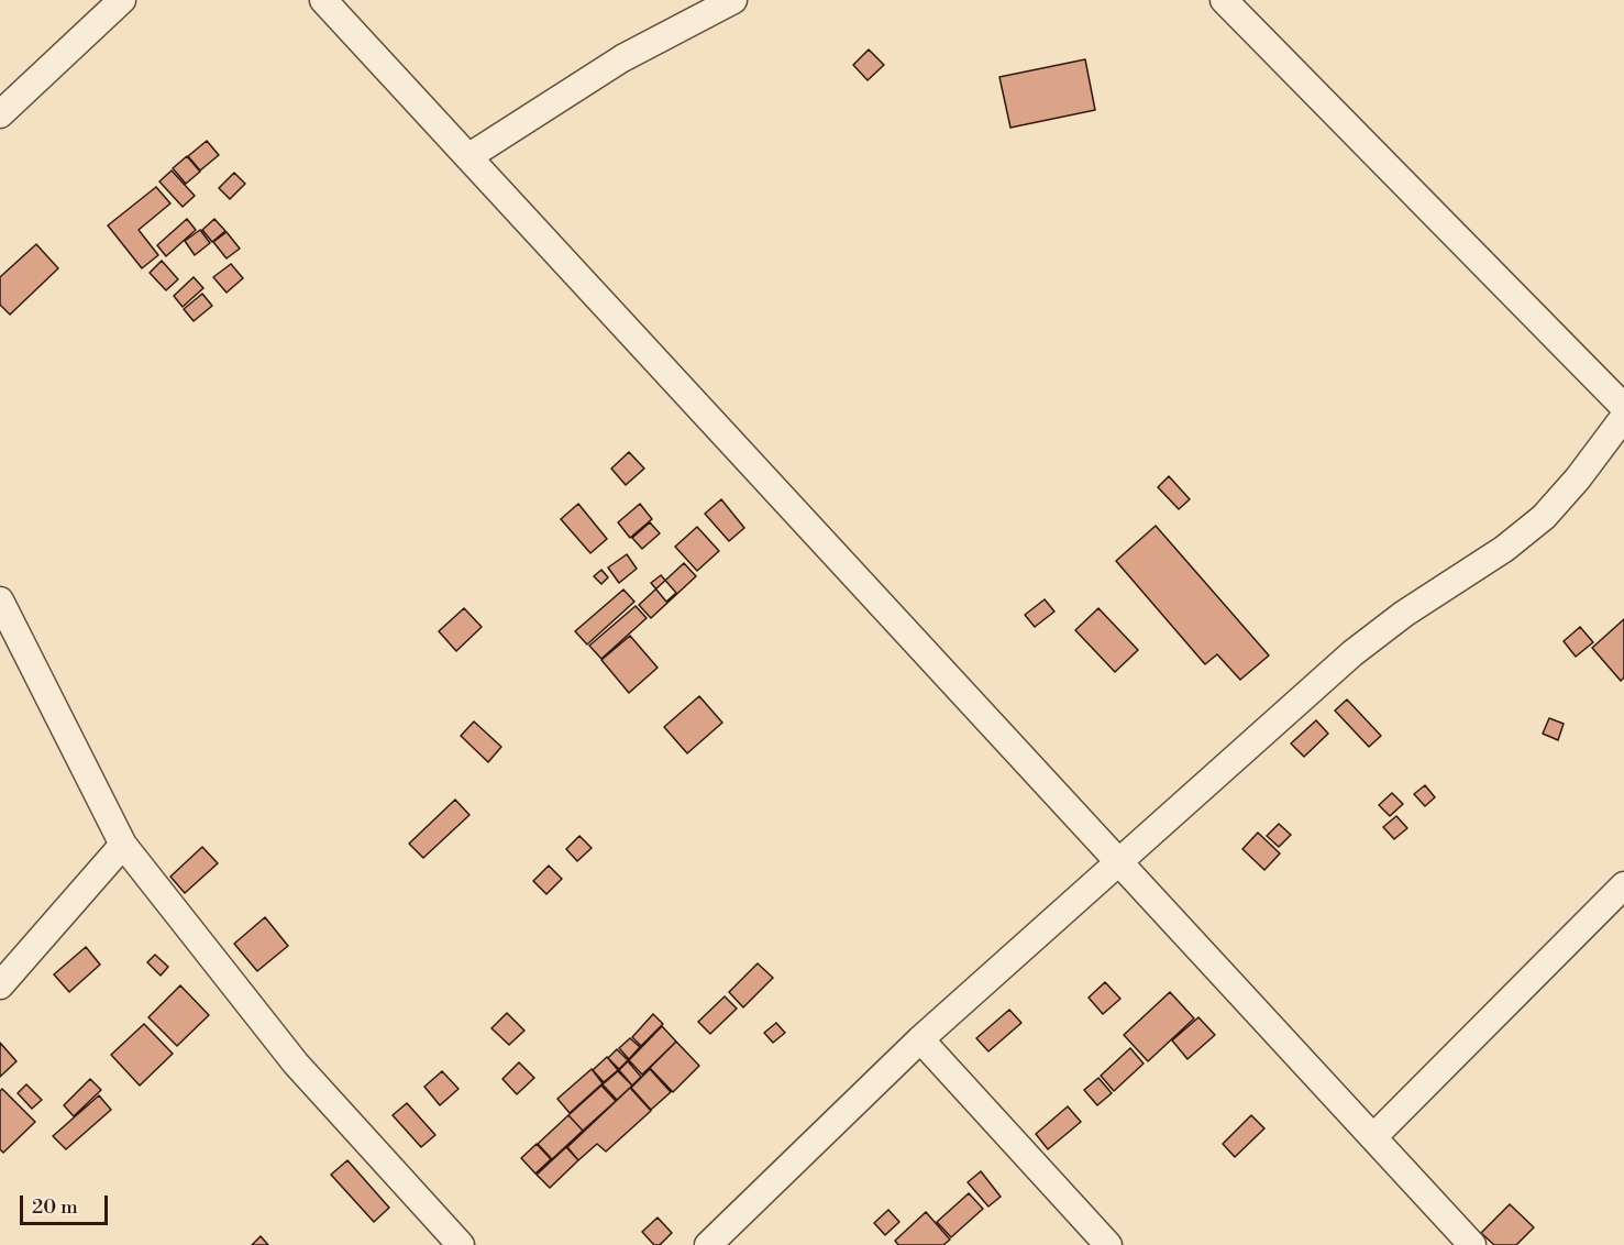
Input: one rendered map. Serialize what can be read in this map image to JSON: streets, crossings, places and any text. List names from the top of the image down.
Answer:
{
  "scale_bar": "20 m"
}
